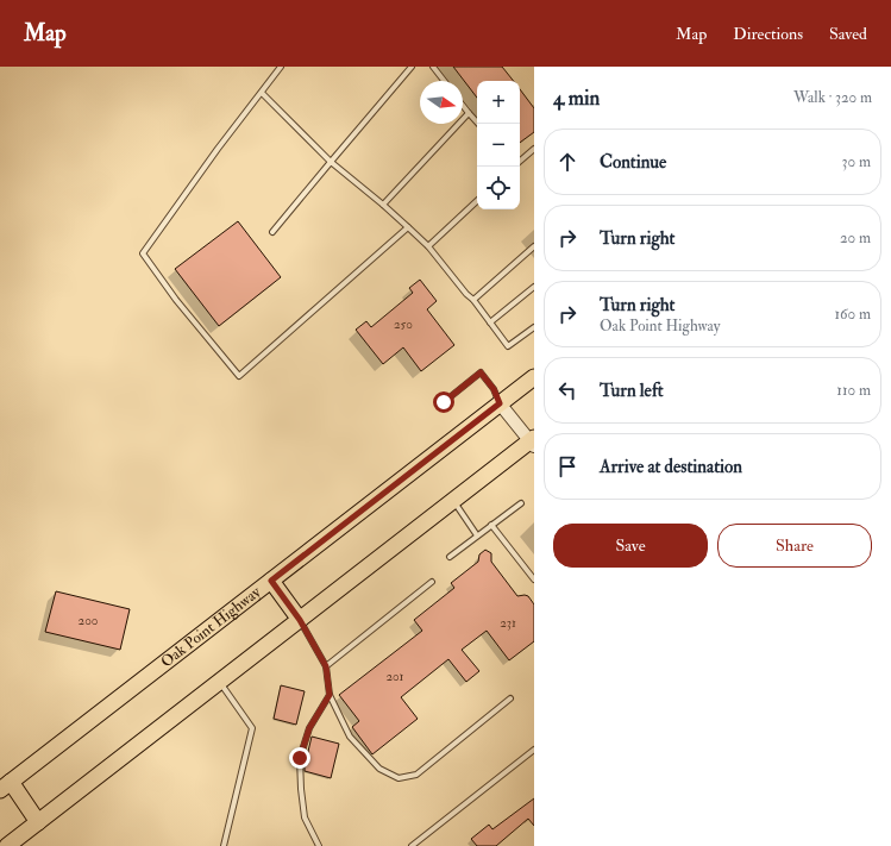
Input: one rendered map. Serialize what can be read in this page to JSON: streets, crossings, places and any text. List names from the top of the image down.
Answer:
{
  "streets": {
    "main road": ["Oak Point Highway"]
  },
  "house_numbers": [
    "250",
    "200",
    "231",
    "201"
  ],
  "north": "right",
  "page": {
    "header": "Map",
    "nav": ["Map", "Directions", "Saved"],
    "heading": ["4 min", "Walk · 320 m"],
    "map_buttons": ["+", "−"],
    "list": [
      ["Continue", "30 m"],
      ["Turn right", "20 m"],
      ["Turn right", "Oak Point Highway", "160 m"],
      ["Turn left", "110 m"],
      "Arrive at destination"
    ],
    "buttons": ["Save", "Share"]
  }
}
